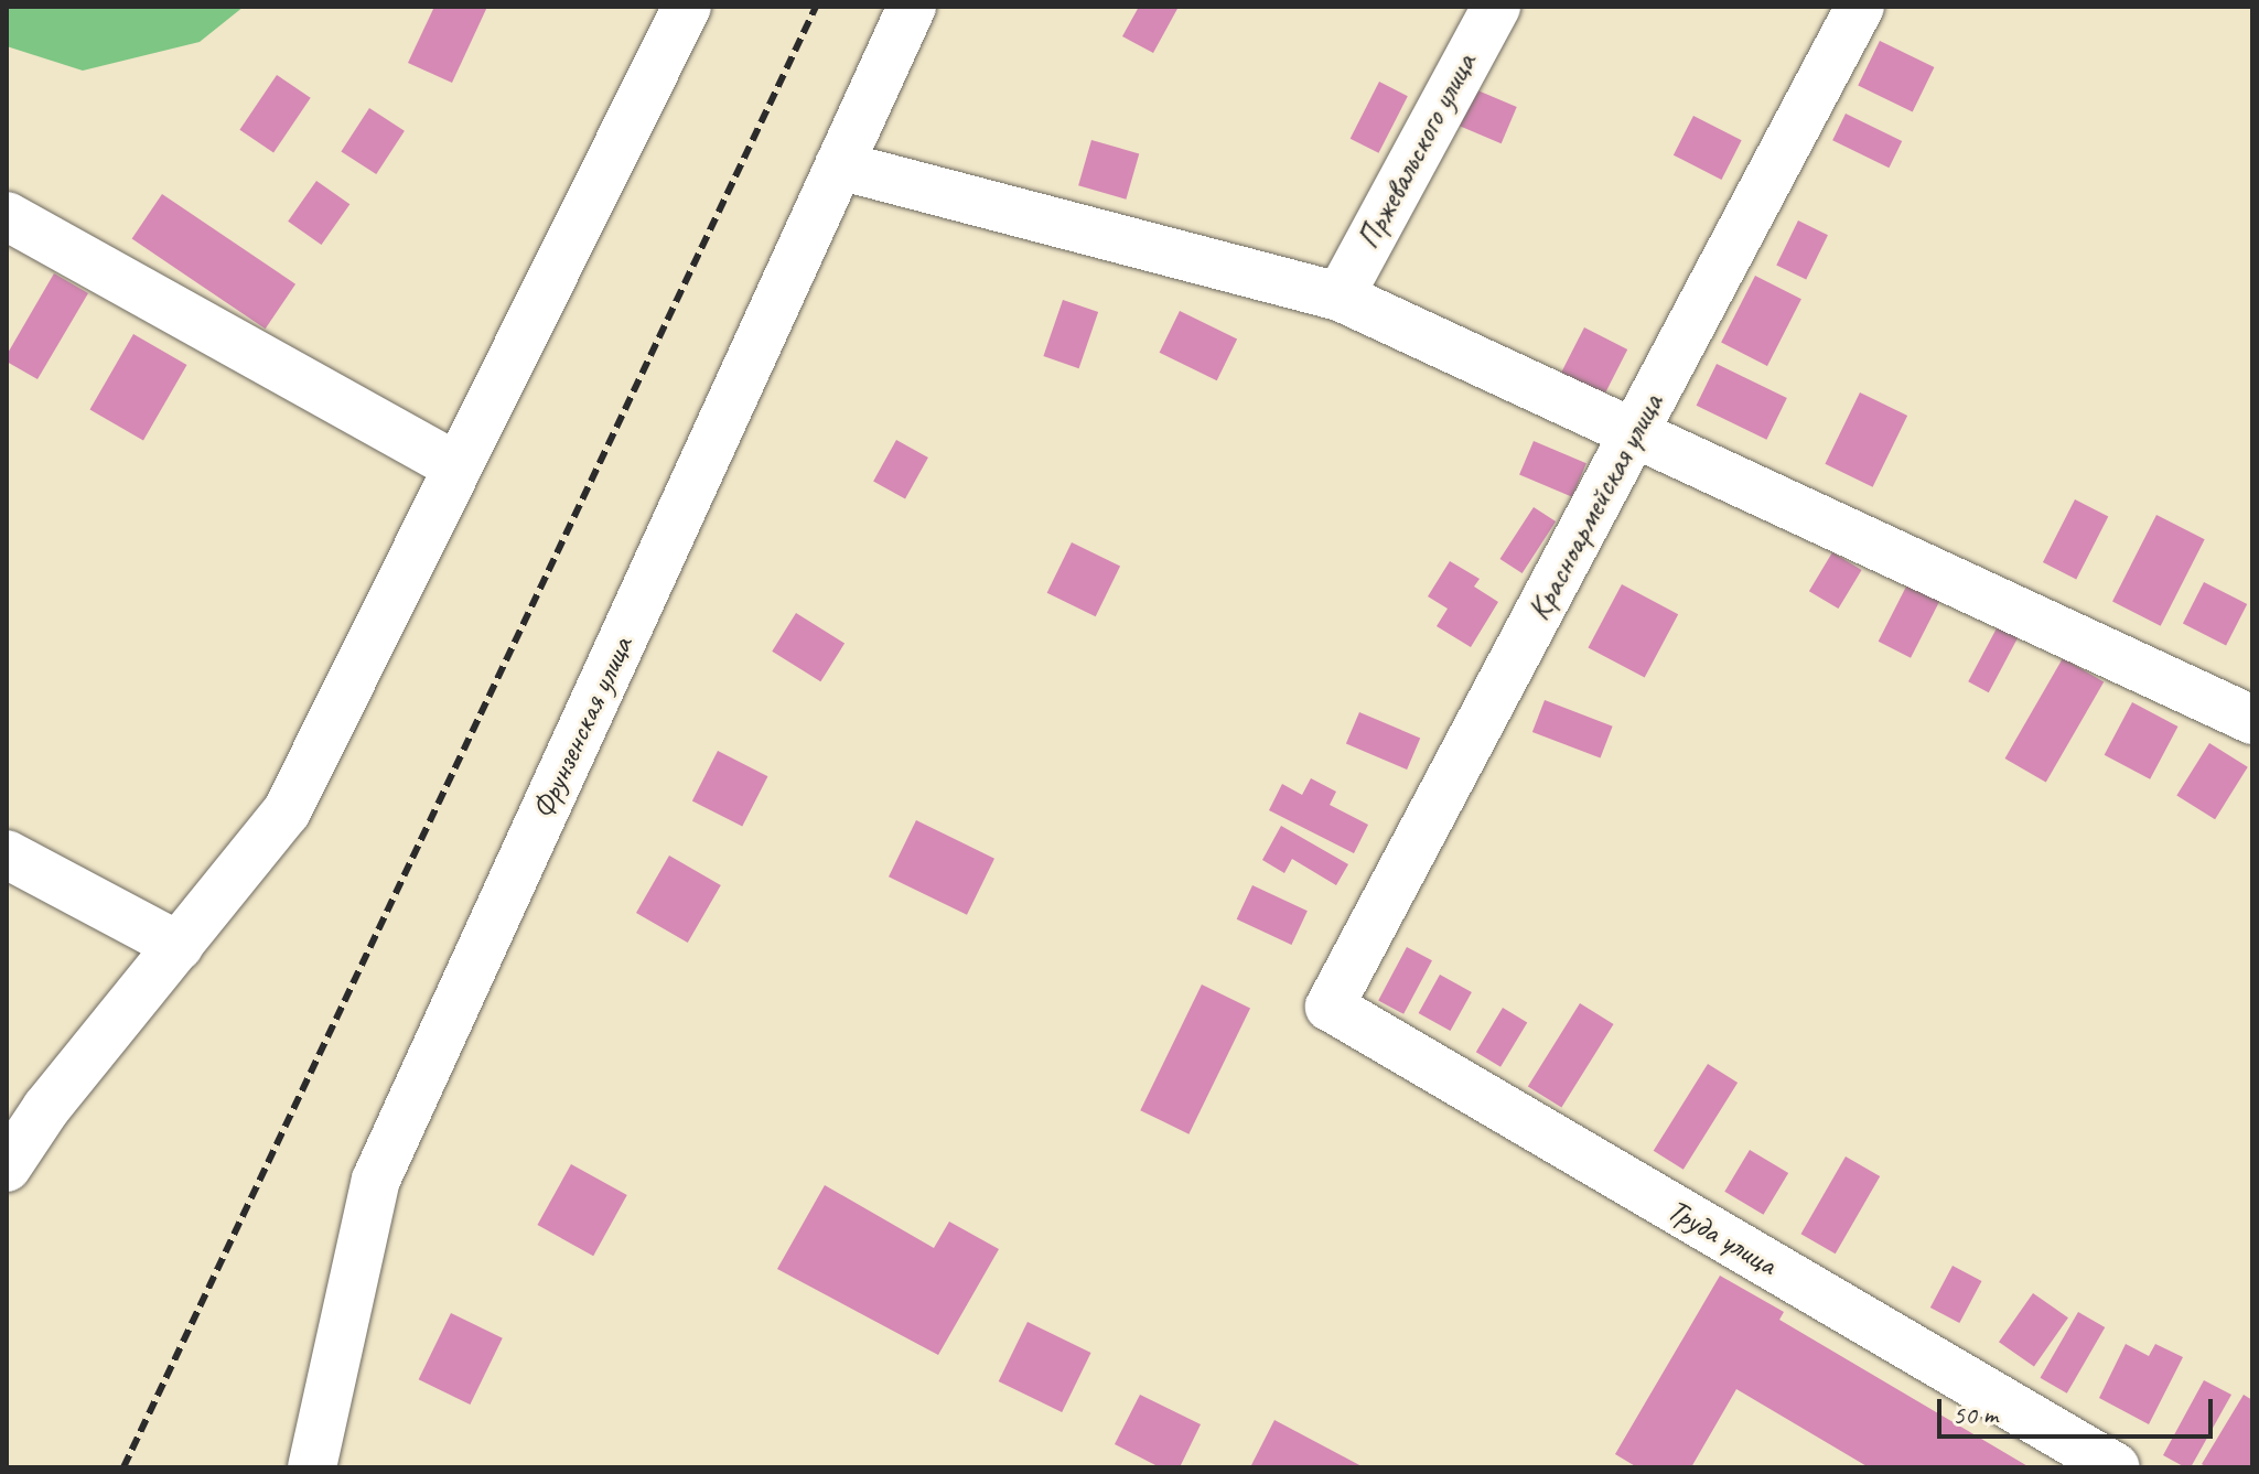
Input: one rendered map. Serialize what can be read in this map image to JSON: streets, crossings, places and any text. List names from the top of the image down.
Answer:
{
  "streets": {
    "street": [
      "Пржевальского улица",
      "Красноармейская улица",
      "Фрунзенская улица",
      "Труда улица"
    ]
  },
  "crossings": [
    ["Красноармейская улица", "Труда улица"]
  ],
  "scale_bar": "50 m"
}
